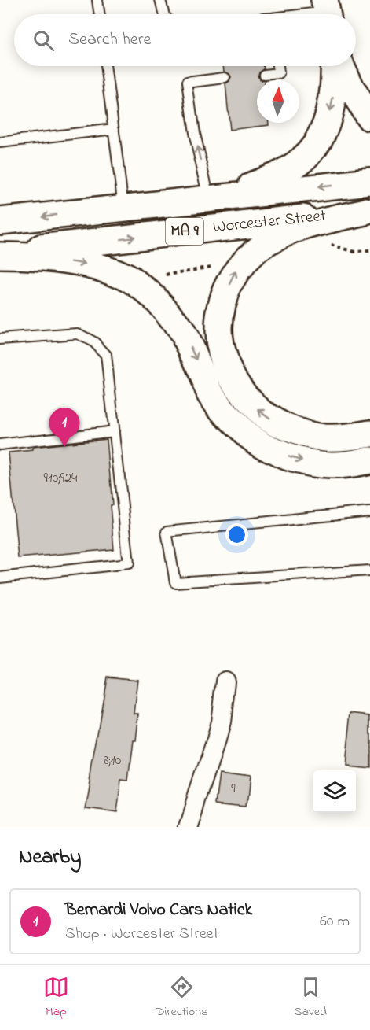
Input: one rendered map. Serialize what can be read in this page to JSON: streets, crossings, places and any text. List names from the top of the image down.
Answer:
{
  "streets": {
    "highway": ["Worcester Street", "MA 9"]
  },
  "house_numbers": ["910;924", "8;10", "9"],
  "north": "top",
  "page": {
    "search": "Search here",
    "pins": "1",
    "heading": "Nearby",
    "list": [
      {
        "mark": "1",
        "name": "Bernardi Volvo Cars Natick",
        "note": "Shop · Worcester Street",
        "value": "60 m"
      }
    ],
    "nav": ["Map", "Directions", "Saved"]
  }
}
